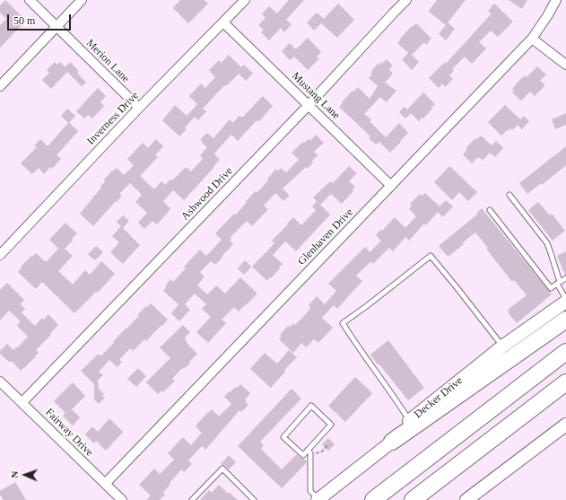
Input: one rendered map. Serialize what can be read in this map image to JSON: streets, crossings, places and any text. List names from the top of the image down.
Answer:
{
  "streets": {
    "main road": ["Decker Drive"],
    "street": [
      "Merion Lane",
      "Mustang Lane",
      "Inverness Drive",
      "Ashwood Drive",
      "Glenhaven Drive",
      "Fairway Drive"
    ]
  },
  "crossings": [
    ["Merion Lane", "Inverness Drive"],
    ["Mustang Lane", "Inverness Drive"],
    ["Mustang Lane", "Ashwood Drive"],
    ["Mustang Lane", "Glenhaven Drive"],
    ["Ashwood Drive", "Fairway Drive"],
    ["Glenhaven Drive", "Fairway Drive"]
  ],
  "scale_bar": "50 m",
  "north": "left"
}
